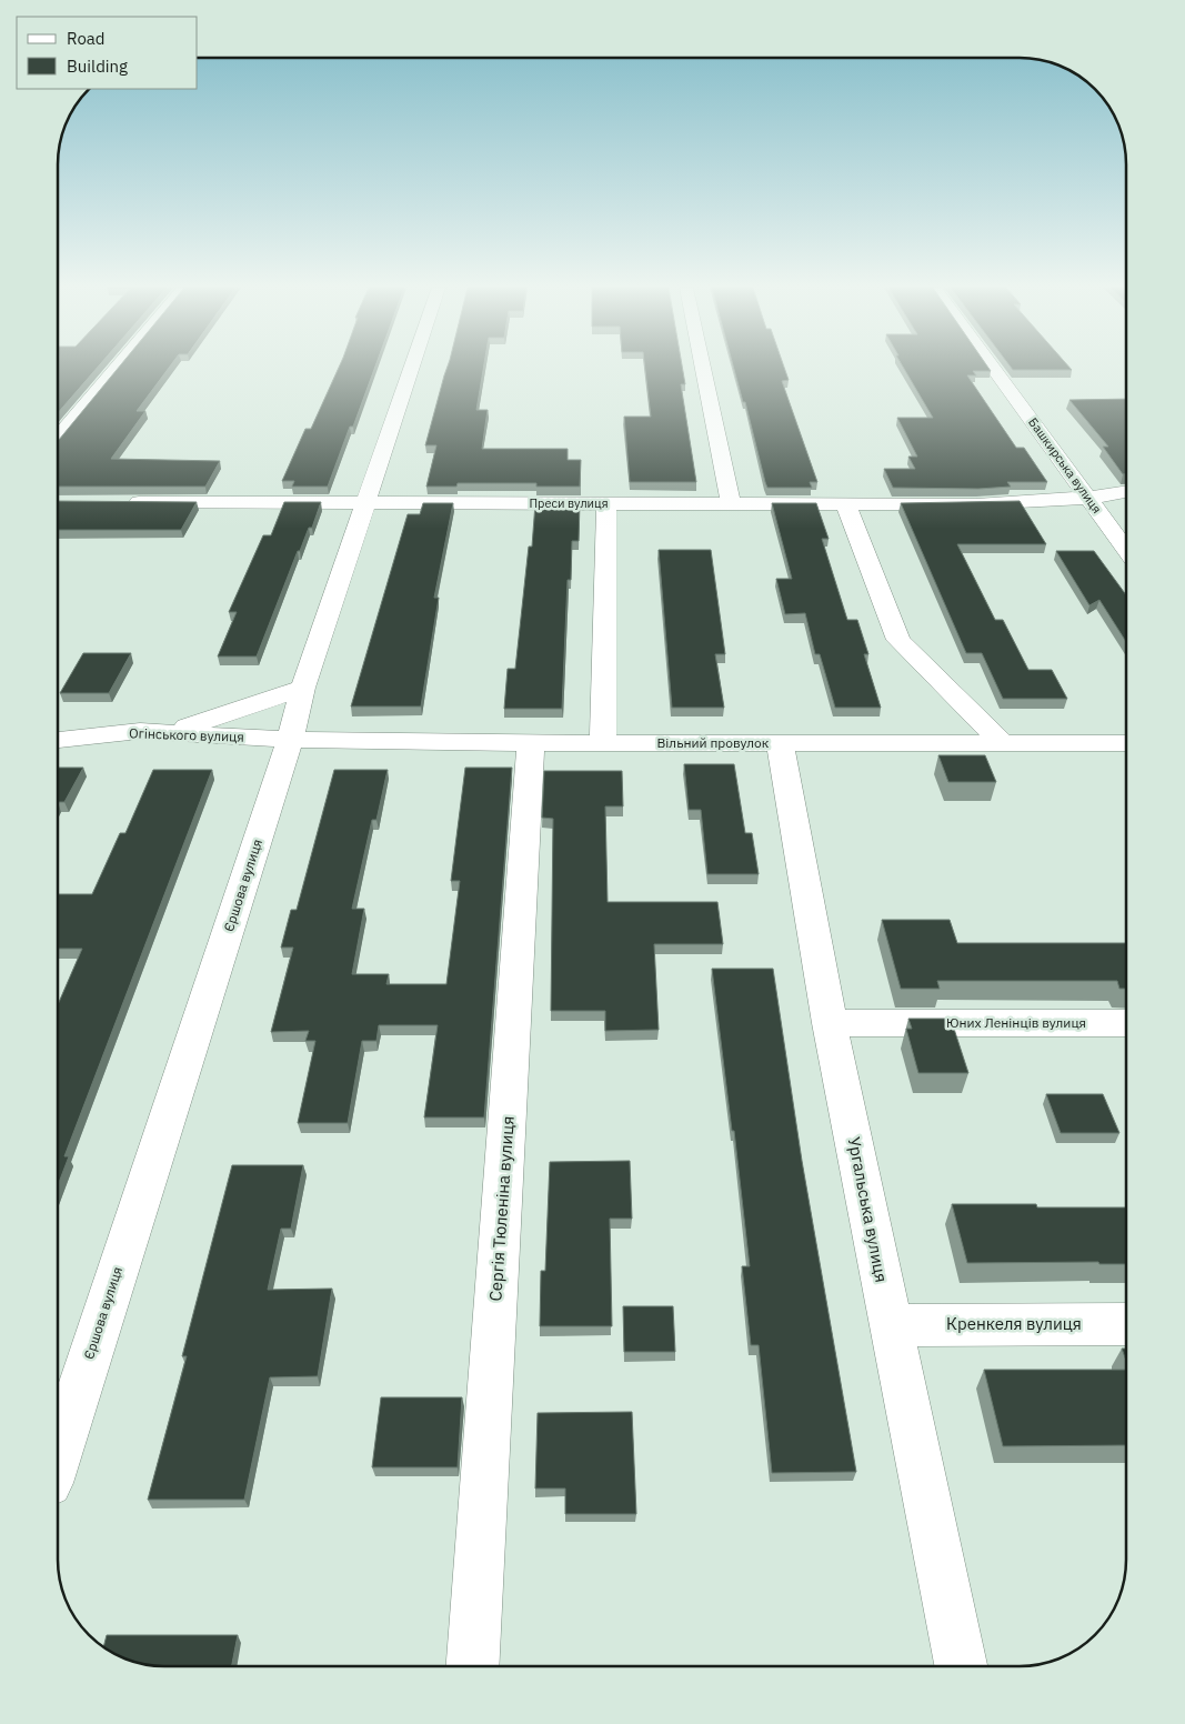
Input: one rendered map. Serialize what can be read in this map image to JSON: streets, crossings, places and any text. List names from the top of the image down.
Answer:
{
  "streets": {
    "street": [
      "Башкирська вулиця",
      "Преси вулиця",
      "Огінського вулиця",
      "Вільний провулок",
      "Єршова вулиця",
      "Юних Ленінців вулиця",
      "Сергія Тюленіна вулиця",
      "Ургальська вулиця",
      "Кренкеля вулиця"
    ]
  },
  "crossings": [
    ["Башкирська вулиця", "Преси вулиця"],
    ["Преси вулиця", "Єршова вулиця"],
    ["Огінського вулиця", "Вільний провулок"],
    ["Огінського вулиця", "Єршова вулиця"],
    ["Вільний провулок", "Єршова вулиця"],
    ["Вільний провулок", "Сергія Тюленіна вулиця"],
    ["Вільний провулок", "Ургальська вулиця"],
    ["Юних Ленінців вулиця", "Ургальська вулиця"],
    ["Ургальська вулиця", "Кренкеля вулиця"]
  ],
  "legend": ["Road", "Building"]
}
